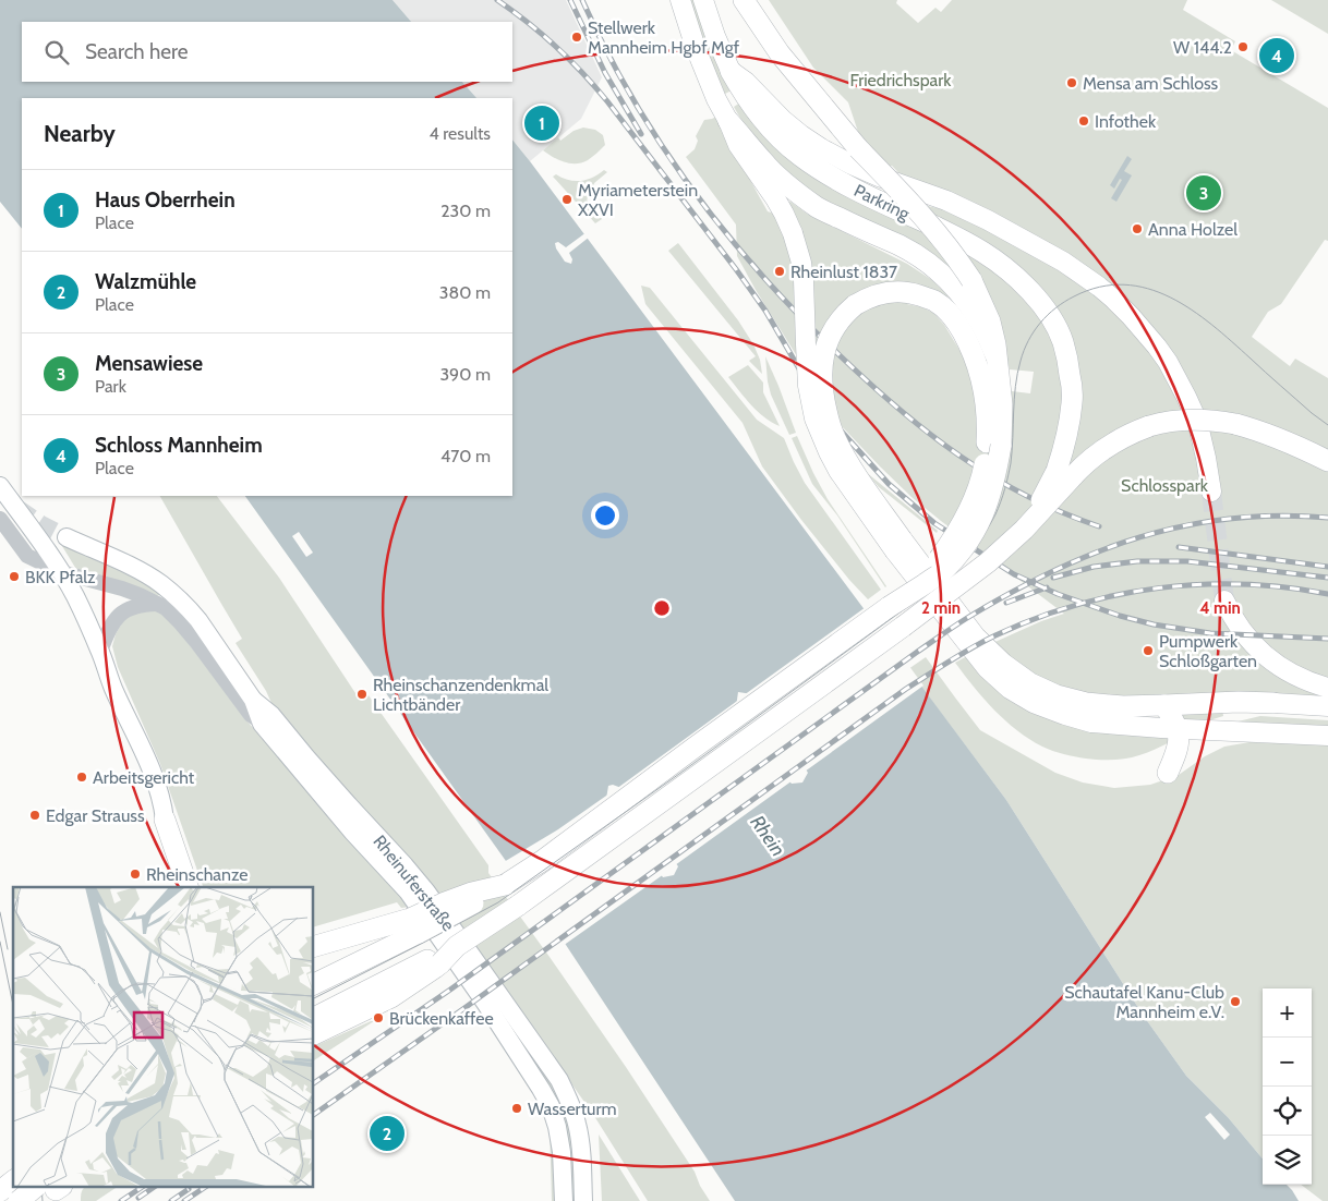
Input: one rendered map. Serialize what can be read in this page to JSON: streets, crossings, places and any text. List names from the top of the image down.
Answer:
{
  "streets": {
    "highway": ["Parkring"],
    "main road": ["Rheinuferstraße"]
  },
  "water": ["Rhein"],
  "parks": ["Friedrichspark", "Schlosspark"],
  "places": [
    "Stellwerk Mannheim Hgbf Mgf",
    "W 144.2",
    "Mensa am Schloss",
    "Infothek",
    "Myriameterstein XXVI",
    "Anna Holzel",
    "Rheinlust 1837",
    "BKK Pfalz",
    "Pumpwerk Schloßgarten",
    "Rheinschanzendenkmal Lichtbänder",
    "Arbeitsgericht",
    "Edgar Strauss",
    "Rheinschanze",
    "Schautafel Kanu-Club Mannheim e.V.",
    "Brückenkaffee",
    "Wasserturm"
  ],
  "page": {
    "search": "Search here",
    "pins": [
      "4",
      "1",
      "3",
      "2"
    ],
    "heading": ["Nearby", "4 results"],
    "list": [
      {
        "mark": "1",
        "name": "Haus Oberrhein",
        "note": "Place",
        "value": "230 m"
      },
      {
        "mark": "2",
        "name": "Walzmühle",
        "note": "Place",
        "value": "380 m"
      },
      {
        "mark": "3",
        "name": "Mensawiese",
        "note": "Park",
        "value": "390 m"
      },
      {
        "mark": "4",
        "name": "Schloss Mannheim",
        "note": "Place",
        "value": "470 m"
      }
    ],
    "map_buttons": ["+", "−"]
  },
  "rings": ["2 min", "4 min"]
}
